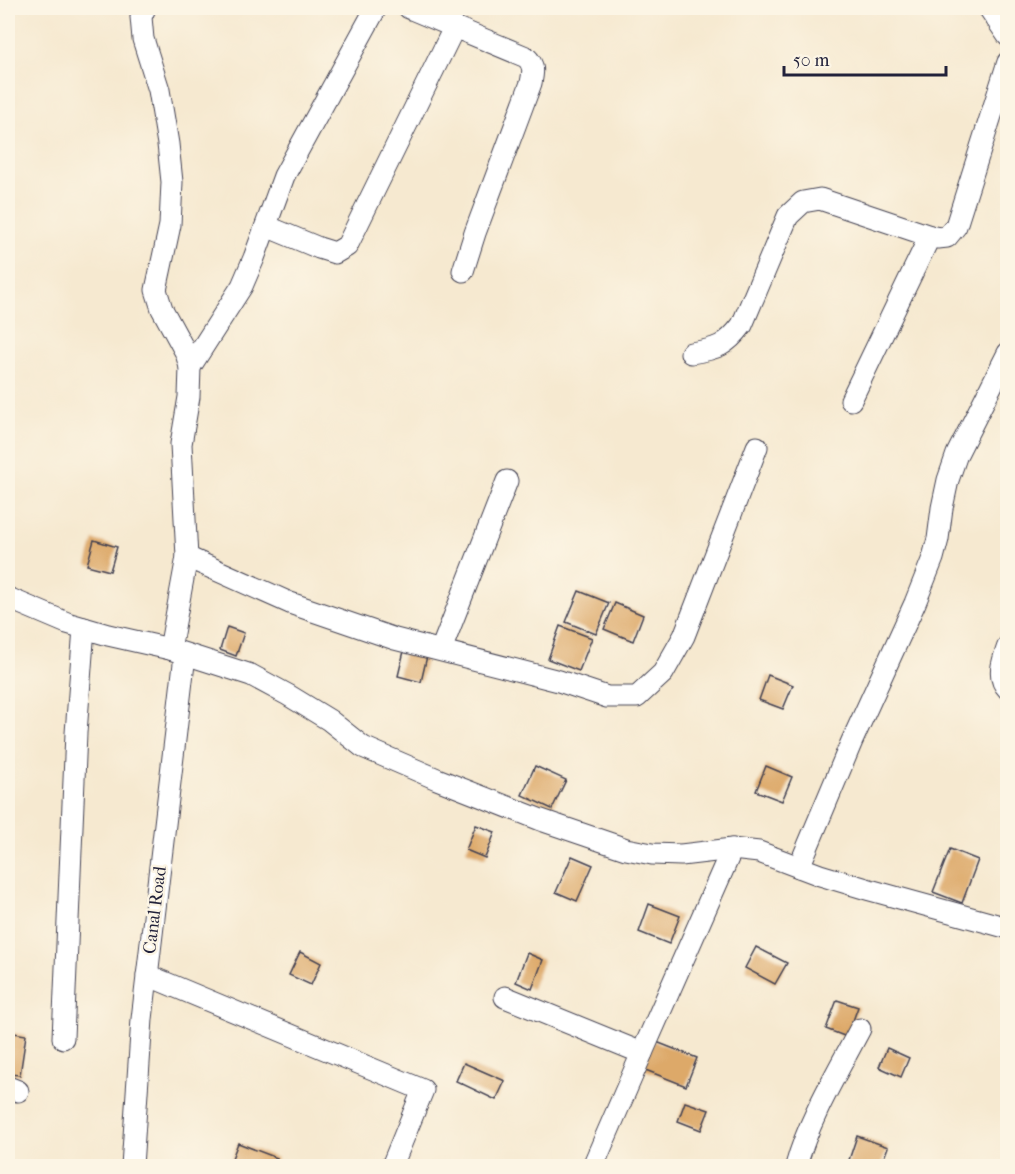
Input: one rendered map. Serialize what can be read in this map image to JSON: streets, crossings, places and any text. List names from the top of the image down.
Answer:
{
  "streets": {
    "street": ["Canal Road"]
  },
  "scale_bar": "50 m"
}
